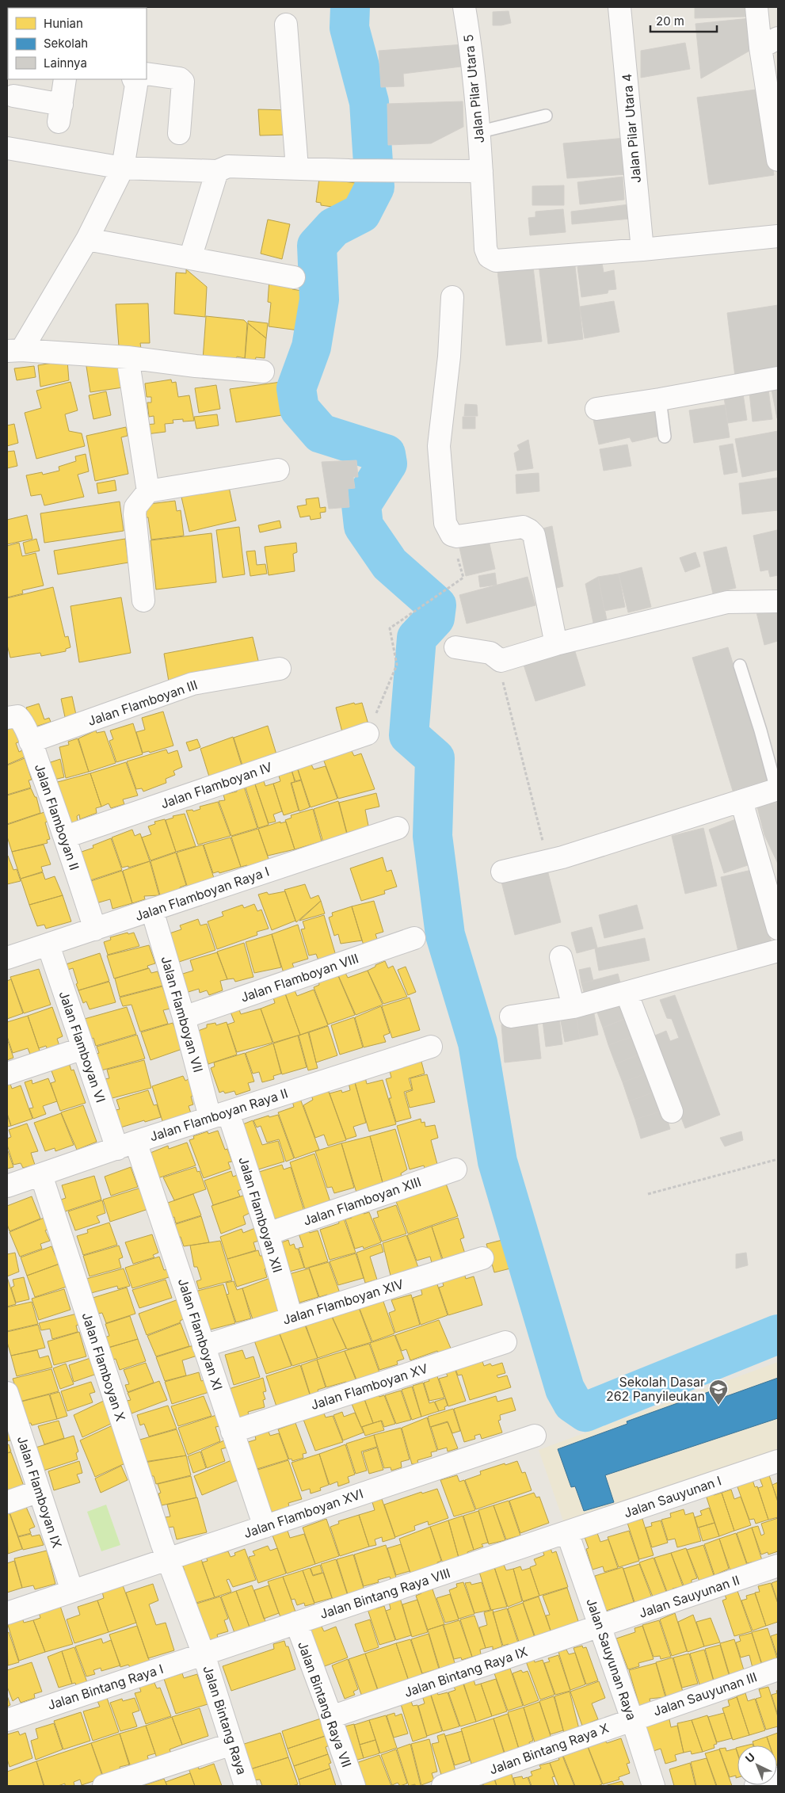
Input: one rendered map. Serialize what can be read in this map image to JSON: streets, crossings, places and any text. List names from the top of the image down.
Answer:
{
  "streets": {
    "street": [
      "Jalan Pilar Utara 5",
      "Jalan Pilar Utara 4",
      "Jalan Flamboyan III",
      "Jalan Flamboyan IV",
      "Jalan Flamboyan II",
      "Jalan Flamboyan Raya I",
      "Jalan Flamboyan VIII",
      "Jalan Flamboyan VII",
      "Jalan Flamboyan VI",
      "Jalan Flamboyan Raya II",
      "Jalan Flamboyan XIII",
      "Jalan Flamboyan XII",
      "Jalan Flamboyan XIV",
      "Jalan Flamboyan XI",
      "Jalan Flamboyan X",
      "Jalan Flamboyan XV",
      "Jalan Flamboyan IX",
      "Jalan Sauyunan I",
      "Jalan Flamboyan XVI",
      "Jalan Bintang Raya VIII",
      "Jalan Sauyunan II",
      "Jalan Sauyunan Raya",
      "Jalan Bintang Raya IX",
      "Jalan Bintang Raya I",
      "Jalan Sauyunan III",
      "Jalan Bintang Raya VII",
      "Jalan Bintang Raya",
      "Jalan Bintang Raya X"
    ]
  },
  "crossings": [
    ["Jalan Pilar Utara 5", "Jalan Pilar Utara 4"],
    ["Jalan Flamboyan III", "Jalan Flamboyan II"],
    ["Jalan Flamboyan IV", "Jalan Flamboyan II"],
    ["Jalan Flamboyan II", "Jalan Flamboyan Raya I"],
    ["Jalan Flamboyan Raya I", "Jalan Flamboyan VII"],
    ["Jalan Flamboyan Raya I", "Jalan Flamboyan VI"],
    ["Jalan Flamboyan VIII", "Jalan Flamboyan VII"],
    ["Jalan Flamboyan VII", "Jalan Flamboyan Raya II"],
    ["Jalan Flamboyan VII", "Jalan Flamboyan XII"],
    ["Jalan Flamboyan VI", "Jalan Flamboyan Raya II"],
    ["Jalan Flamboyan VI", "Jalan Flamboyan XI"],
    ["Jalan Flamboyan Raya II", "Jalan Flamboyan XII"],
    ["Jalan Flamboyan Raya II", "Jalan Flamboyan XI"],
    ["Jalan Flamboyan Raya II", "Jalan Flamboyan X"],
    ["Jalan Flamboyan XIII", "Jalan Flamboyan XII"],
    ["Jalan Flamboyan XII", "Jalan Flamboyan XIV"],
    ["Jalan Flamboyan XIV", "Jalan Flamboyan XI"],
    ["Jalan Flamboyan XI", "Jalan Flamboyan XV"],
    ["Jalan Flamboyan XI", "Jalan Flamboyan XVI"],
    ["Jalan Flamboyan X", "Jalan Flamboyan XVI"],
    ["Jalan Flamboyan X", "Jalan Bintang Raya VIII"],
    ["Jalan Flamboyan X", "Jalan Bintang Raya I"],
    ["Jalan Flamboyan X", "Jalan Bintang Raya"],
    ["Jalan Flamboyan IX", "Jalan Flamboyan XVI"],
    ["Jalan Sauyunan I", "Jalan Bintang Raya VIII"],
    ["Jalan Sauyunan I", "Jalan Sauyunan Raya"],
    ["Jalan Bintang Raya VIII", "Jalan Sauyunan Raya"],
    ["Jalan Bintang Raya VIII", "Jalan Bintang Raya I"],
    ["Jalan Bintang Raya VIII", "Jalan Bintang Raya VII"],
    ["Jalan Bintang Raya VIII", "Jalan Bintang Raya"],
    ["Jalan Sauyunan II", "Jalan Sauyunan Raya"],
    ["Jalan Sauyunan II", "Jalan Bintang Raya IX"],
    ["Jalan Sauyunan Raya", "Jalan Bintang Raya IX"],
    ["Jalan Sauyunan Raya", "Jalan Sauyunan III"],
    ["Jalan Sauyunan Raya", "Jalan Bintang Raya X"],
    ["Jalan Bintang Raya IX", "Jalan Bintang Raya VII"],
    ["Jalan Bintang Raya I", "Jalan Bintang Raya"],
    ["Jalan Sauyunan III", "Jalan Bintang Raya X"]
  ],
  "places": {
    "school or university": ["Sekolah Dasar 262 Panyileukan"]
  },
  "legend": ["Hunian", "Sekolah", "Lainnya"],
  "scale_bar": "20 m",
  "north": "top left"
}
